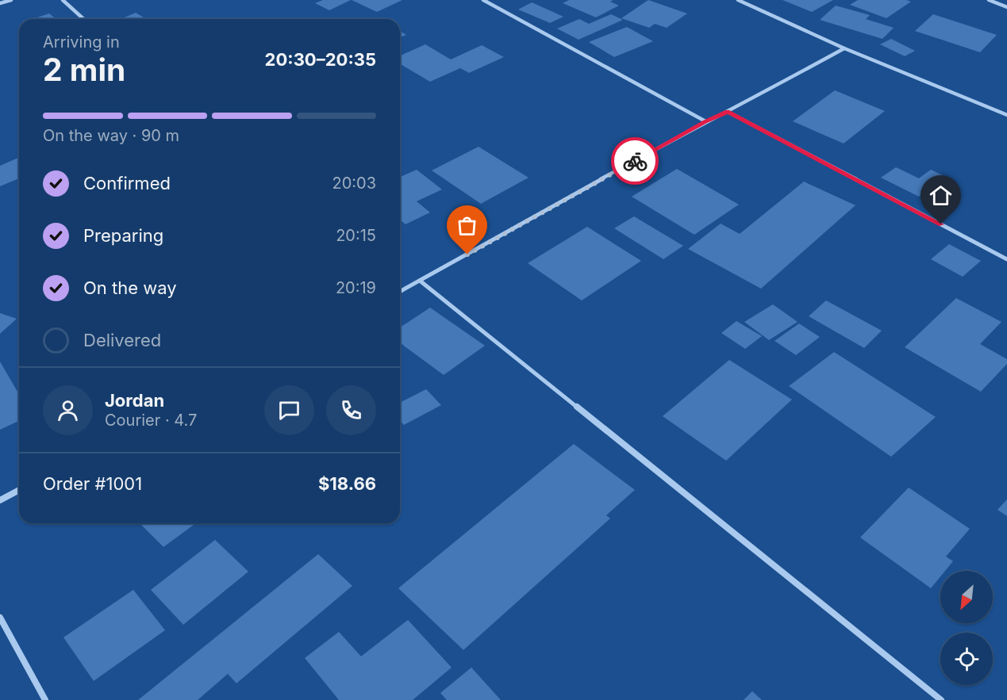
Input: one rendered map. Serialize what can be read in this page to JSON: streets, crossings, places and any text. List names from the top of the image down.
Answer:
{
  "north": "bottom left",
  "page": {
    "heading": ["2 min", "Arriving in", "20:30–20:35"],
    "panel": [
      "Jordan",
      "Courier · 4.7",
      "Order #1001",
      "$18.66"
    ],
    "bar": "On the way · 90 m",
    "list": [
      ["Confirmed", "20:03"],
      ["Preparing", "20:15"],
      ["On the way", "20:19"],
      "Delivered"
    ]
  }
}
